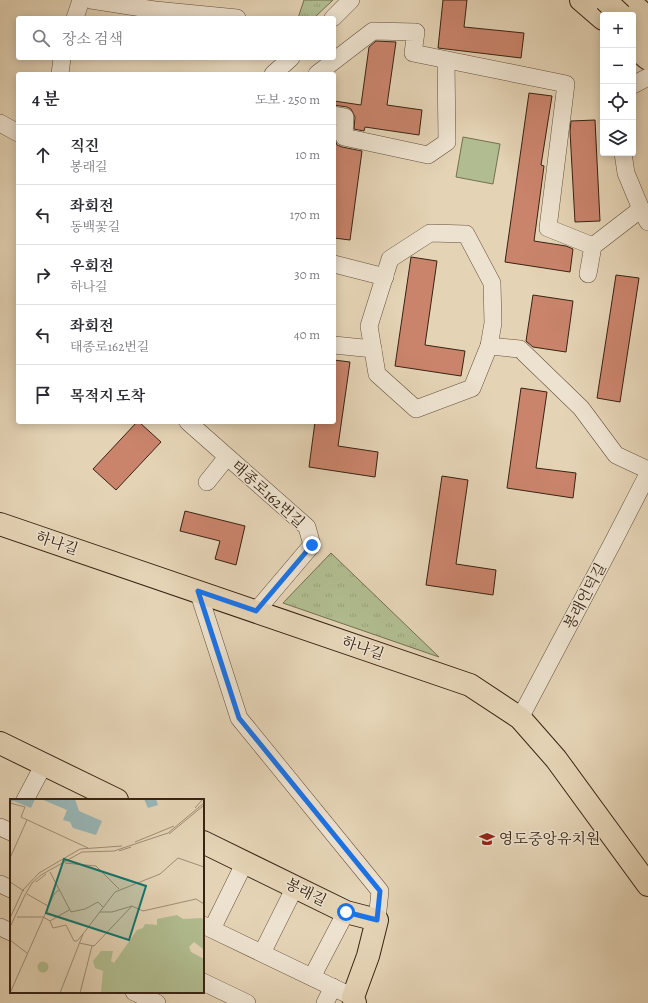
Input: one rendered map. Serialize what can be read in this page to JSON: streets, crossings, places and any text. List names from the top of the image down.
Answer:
{
  "streets": {
    "main road": ["하나길", "봉래길"],
    "street": ["태종로162번길", "봉래언덕길"]
  },
  "crossings": [
    ["태종로162번길", "하나길"],
    ["하나길", "봉래언덕길"]
  ],
  "places": {
    "school or university": ["영도중앙유치원"]
  },
  "page": {
    "map_buttons": ["+", "−"],
    "search": "장소 검색",
    "heading": ["4 분", "도보 · 250 m"],
    "list": [
      ["직진", "봉래길", "10 m"],
      ["좌회전", "동백꽃길", "170 m"],
      ["우회전", "하나길", "30 m"],
      ["좌회전", "태종로162번길", "40 m"],
      "목적지 도착"
    ]
  }
}
